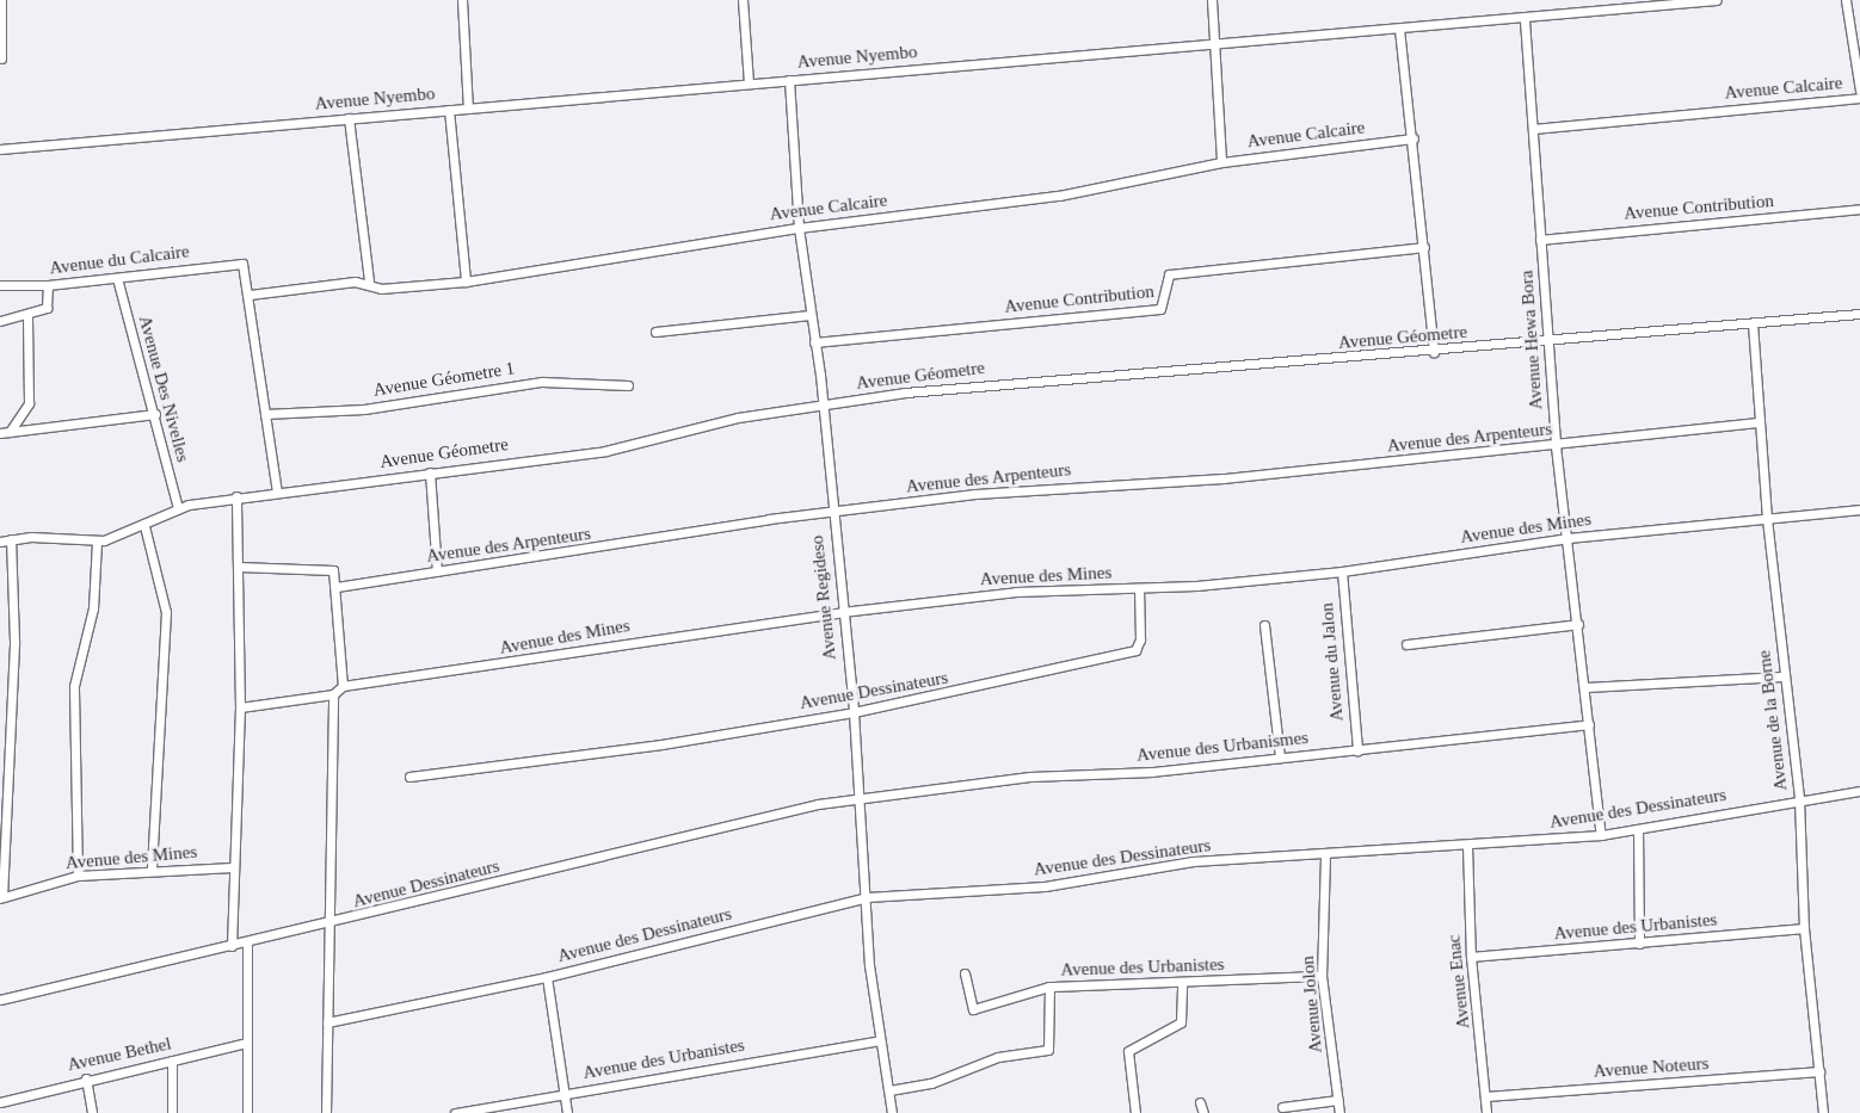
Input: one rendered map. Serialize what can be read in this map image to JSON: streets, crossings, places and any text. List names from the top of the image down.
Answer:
{
  "streets": {
    "street": [
      "Avenue Nyembo",
      "Avenue Calcaire",
      "Avenue Contribution",
      "Avenue du Calcaire",
      "Avenue Géometre",
      "Avenue Hewa Bora",
      "Avenue Géometre 1",
      "Avenue Des Nivelles",
      "Avenue des Arpenteurs",
      "Avenue des Mines",
      "Avenue Regideso",
      "Avenue du Jalon",
      "Avenue Dessinateurs",
      "Avenue de la Borne",
      "Avenue des Urbanismes",
      "Avenue des Dessinateurs",
      "Avenue des Urbanistes",
      "Avenue Enac",
      "Avenue Jolon",
      "Avenue Bethel",
      "Avenue Noteurs"
    ]
  },
  "crossings": [
    ["Avenue Nyembo", "Avenue Hewa Bora"],
    ["Avenue Nyembo", "Avenue Regideso"],
    ["Avenue Calcaire", "Avenue du Calcaire"],
    ["Avenue Calcaire", "Avenue Hewa Bora"],
    ["Avenue Calcaire", "Avenue Regideso"],
    ["Avenue Contribution", "Avenue Hewa Bora"],
    ["Avenue Contribution", "Avenue Regideso"],
    ["Avenue du Calcaire", "Avenue Des Nivelles"],
    ["Avenue Géometre", "Avenue Hewa Bora"],
    ["Avenue Géometre", "Avenue Des Nivelles"],
    ["Avenue Géometre", "Avenue Regideso"],
    ["Avenue Géometre", "Avenue de la Borne"],
    ["Avenue Hewa Bora", "Avenue des Arpenteurs"],
    ["Avenue Hewa Bora", "Avenue des Mines"],
    ["Avenue Hewa Bora", "Avenue des Urbanismes"],
    ["Avenue Hewa Bora", "Avenue des Dessinateurs"],
    ["Avenue des Arpenteurs", "Avenue Regideso"],
    ["Avenue des Arpenteurs", "Avenue de la Borne"],
    ["Avenue des Mines", "Avenue Regideso"],
    ["Avenue des Mines", "Avenue du Jalon"],
    ["Avenue des Mines", "Avenue Dessinateurs"],
    ["Avenue des Mines", "Avenue de la Borne"],
    ["Avenue Regideso", "Avenue Dessinateurs"],
    ["Avenue Regideso", "Avenue des Urbanismes"],
    ["Avenue Regideso", "Avenue des Dessinateurs"],
    ["Avenue Regideso", "Avenue des Urbanistes"],
    ["Avenue du Jalon", "Avenue des Urbanismes"],
    ["Avenue Dessinateurs", "Avenue des Urbanismes"],
    ["Avenue de la Borne", "Avenue des Dessinateurs"],
    ["Avenue de la Borne", "Avenue des Urbanistes"],
    ["Avenue de la Borne", "Avenue Noteurs"],
    ["Avenue des Dessinateurs", "Avenue Enac"],
    ["Avenue des Dessinateurs", "Avenue Jolon"],
    ["Avenue des Urbanistes", "Avenue Enac"],
    ["Avenue des Urbanistes", "Avenue Jolon"],
    ["Avenue Enac", "Avenue Noteurs"]
  ]
}
